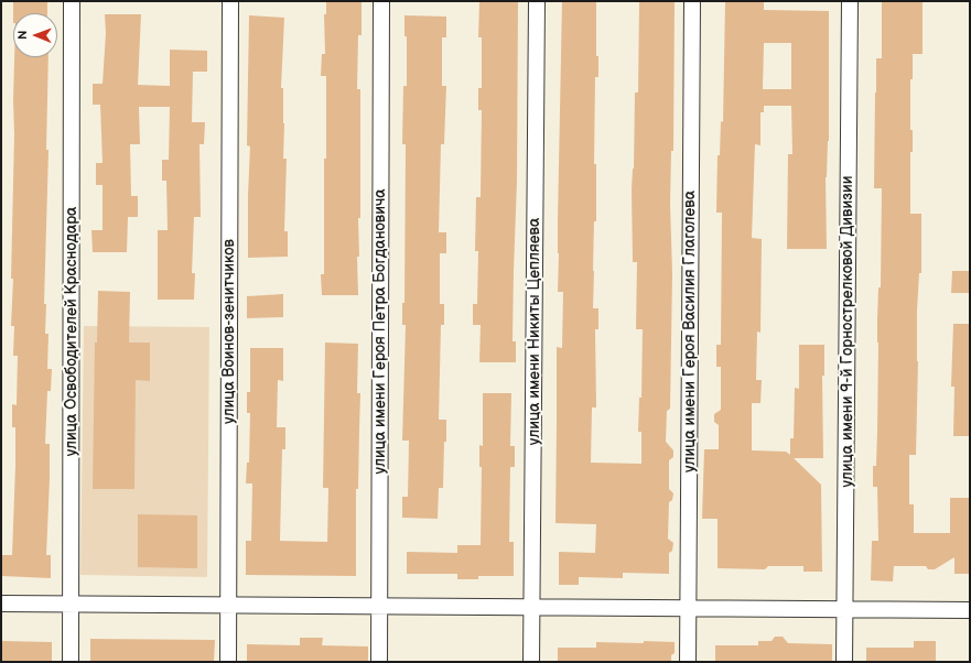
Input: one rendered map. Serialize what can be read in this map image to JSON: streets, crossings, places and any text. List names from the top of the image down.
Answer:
{
  "streets": {
    "street": [
      "улица Освободителей Краснодара",
      "улица Воинов-зенитчиков",
      "улица имени Героя Петра Богдановича",
      "улица имени Никиты Цепляева",
      "улица имени Героя Василия Глаголева",
      "улица имени 9-й Горнострелковой Дивизии"
    ]
  },
  "north": "left"
}
